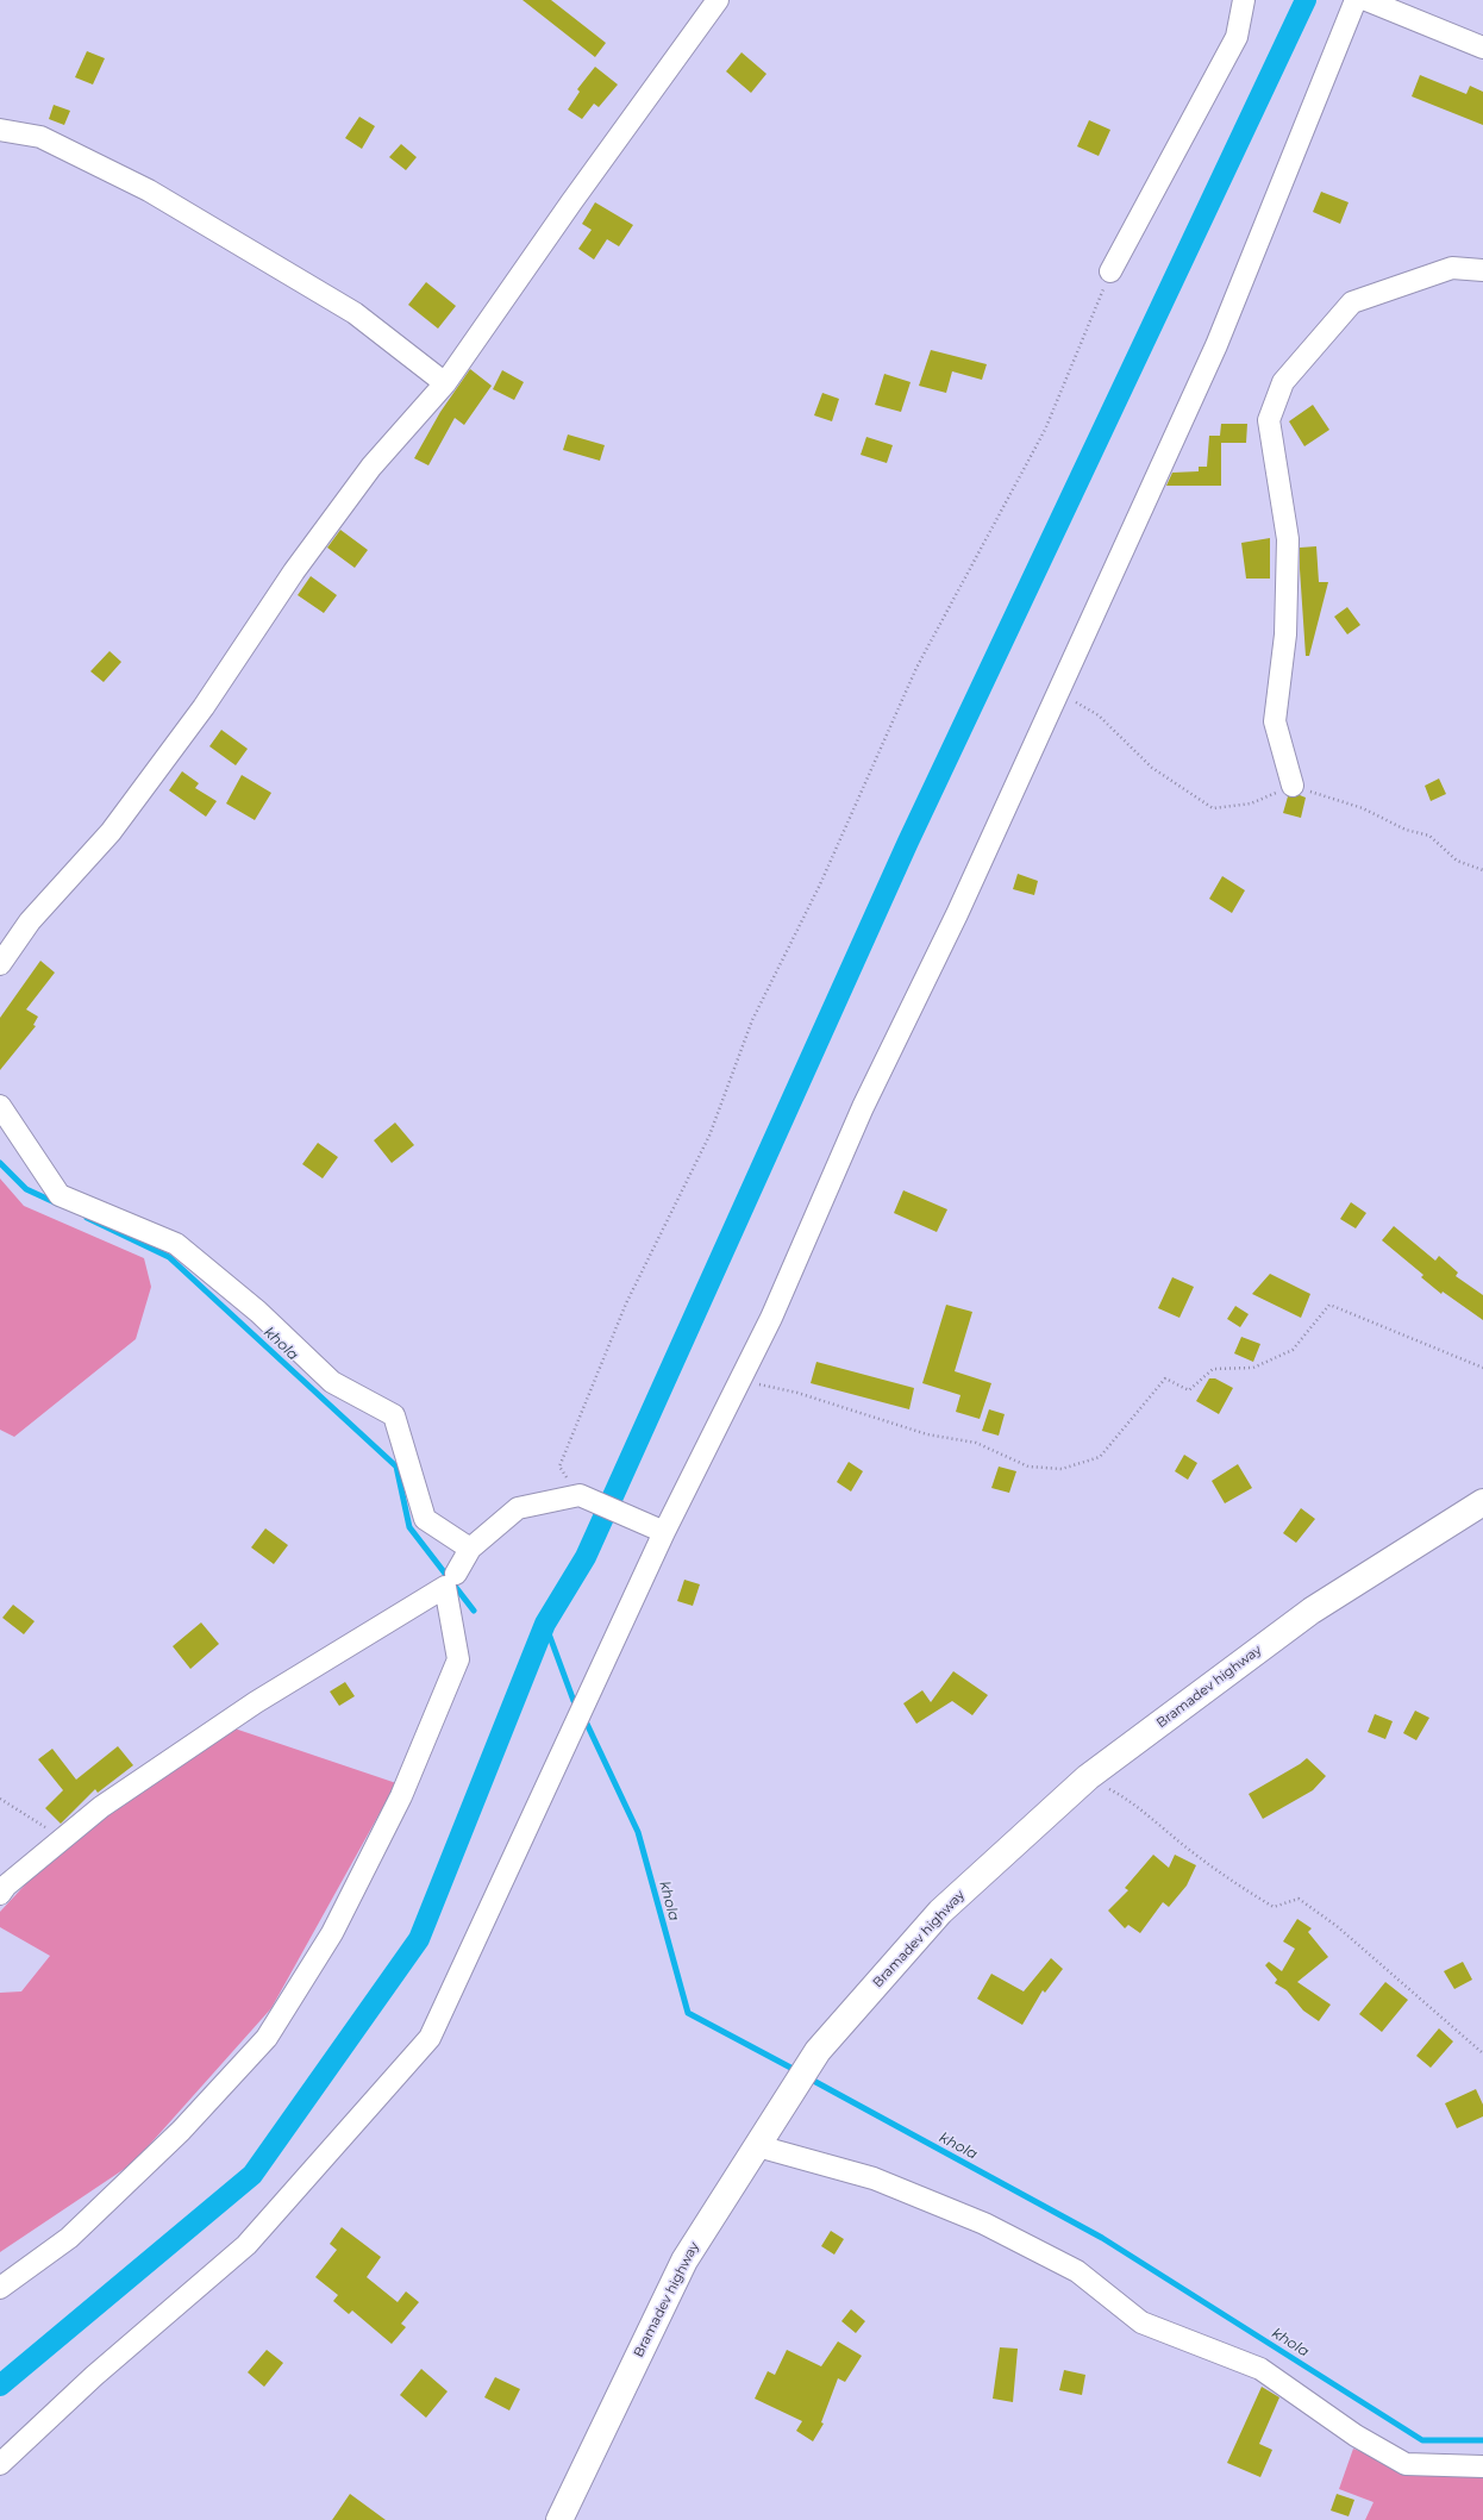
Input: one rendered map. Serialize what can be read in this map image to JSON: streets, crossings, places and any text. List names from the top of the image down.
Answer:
{
  "streets": {
    "street": ["Bramadev highway"]
  },
  "water": ["khola"]
}
